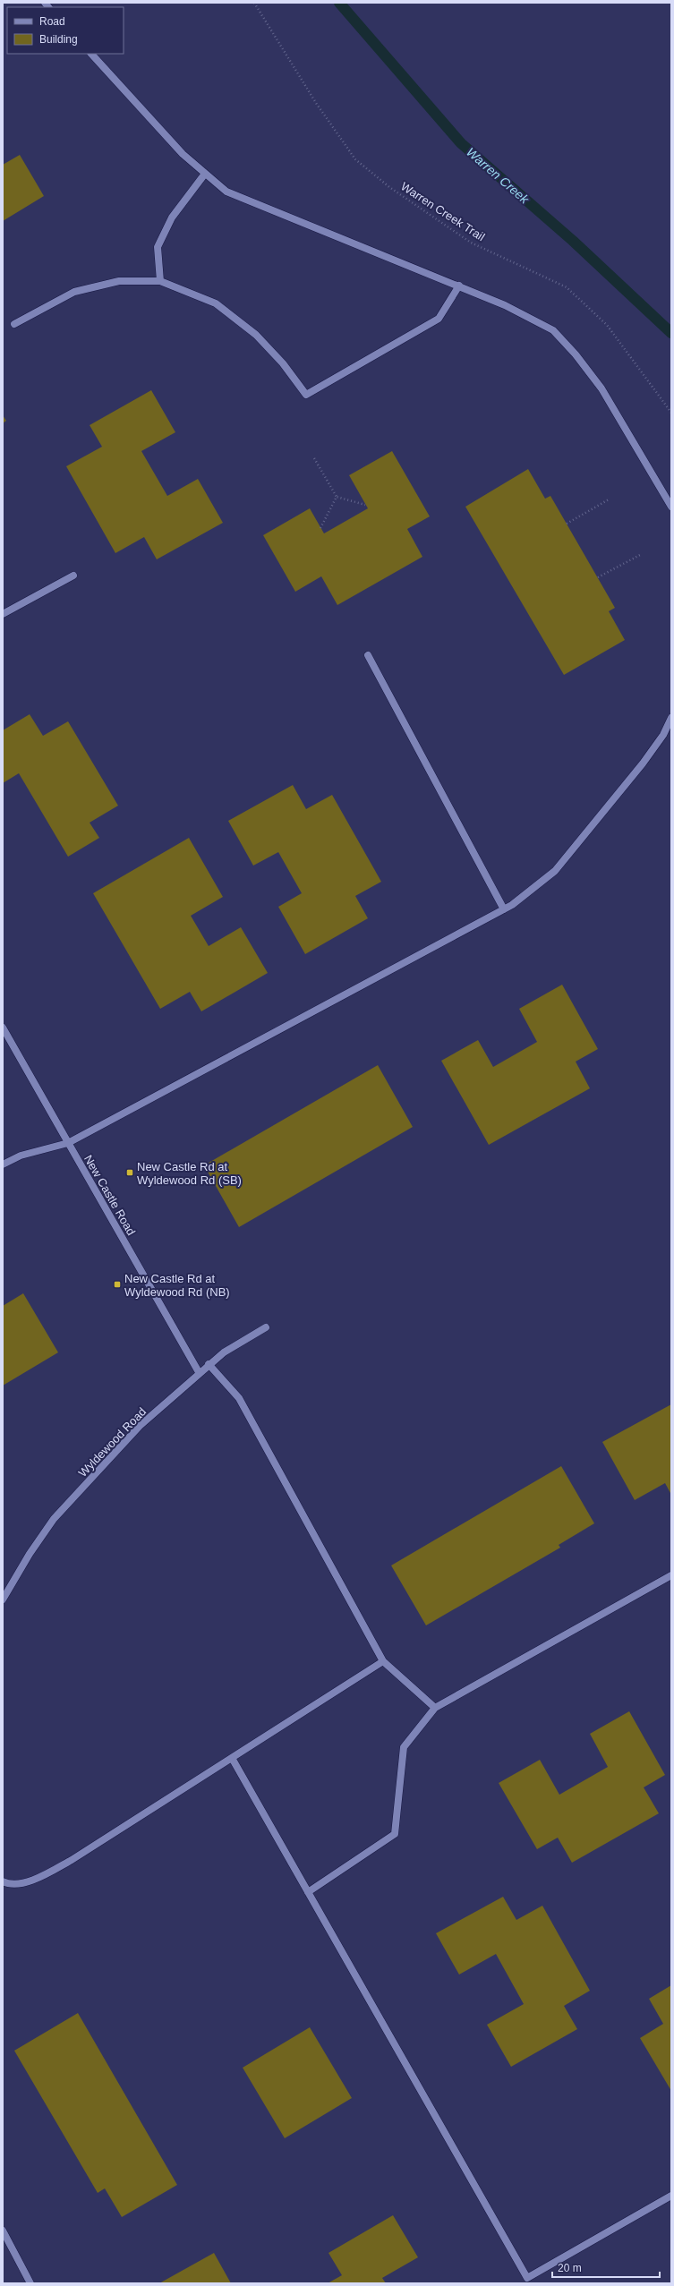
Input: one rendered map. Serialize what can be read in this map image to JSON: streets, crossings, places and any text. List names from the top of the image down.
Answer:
{
  "streets": {
    "street": ["New Castle Road", "Wyldewood Road"],
    "path": ["Warren Creek Trail"]
  },
  "crossings": [
    ["New Castle Road", "Wyldewood Road"]
  ],
  "water": ["Warren Creek"],
  "places": {
    "transit": ["New Castle Rd at Wyldewood Rd (SB)", "New Castle Rd at Wyldewood Rd (NB)"]
  },
  "legend": ["Road", "Building"],
  "scale_bar": "20 m"
}
